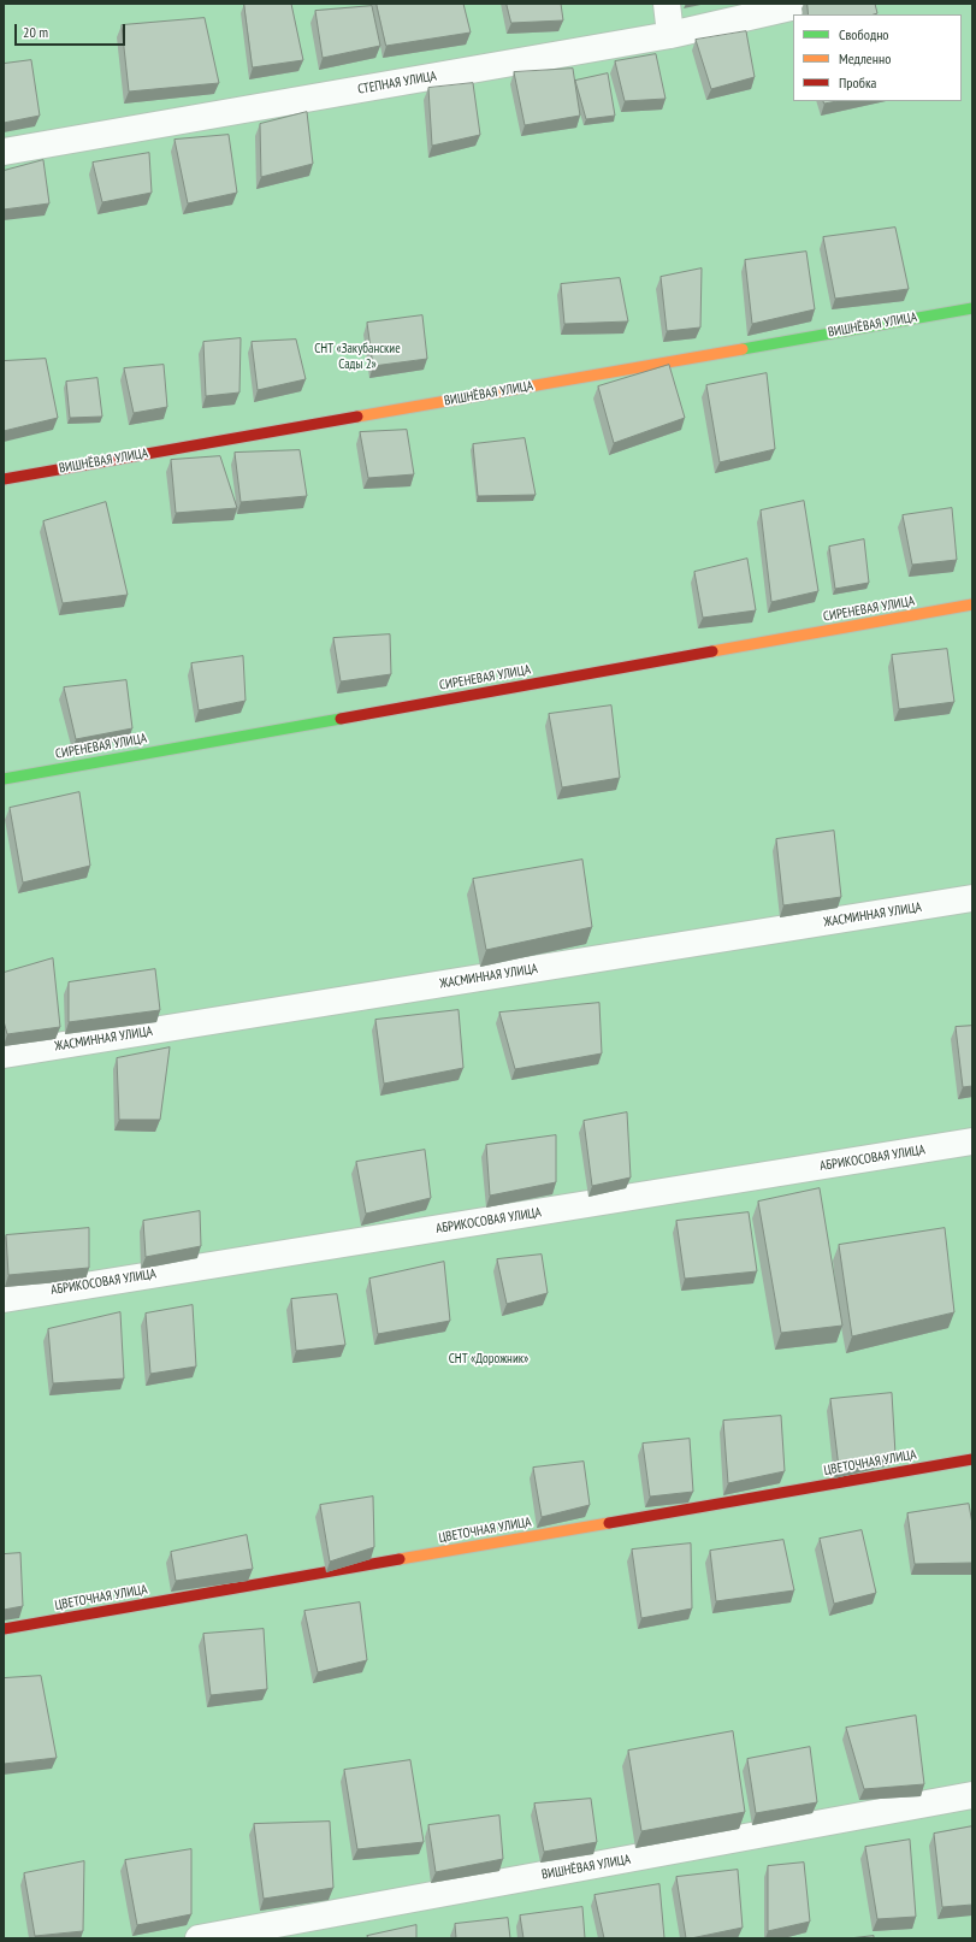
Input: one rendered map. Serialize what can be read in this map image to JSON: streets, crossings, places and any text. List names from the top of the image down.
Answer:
{
  "streets": {
    "street": [
      "СТЕПНАЯ УЛИЦА",
      "ВИШНЁВАЯ УЛИЦА",
      "СИРЕНЕВАЯ УЛИЦА",
      "ЖАСМИННАЯ УЛИЦА",
      "АБРИКОСОВАЯ УЛИЦА",
      "ЦВЕТОЧНАЯ УЛИЦА"
    ]
  },
  "parks": ["СНТ «Закубанские Сады 2»", "СНТ «Дорожник»"],
  "legend": ["Свободно", "Медленно", "Пробка"],
  "scale_bar": "20 m"
}
